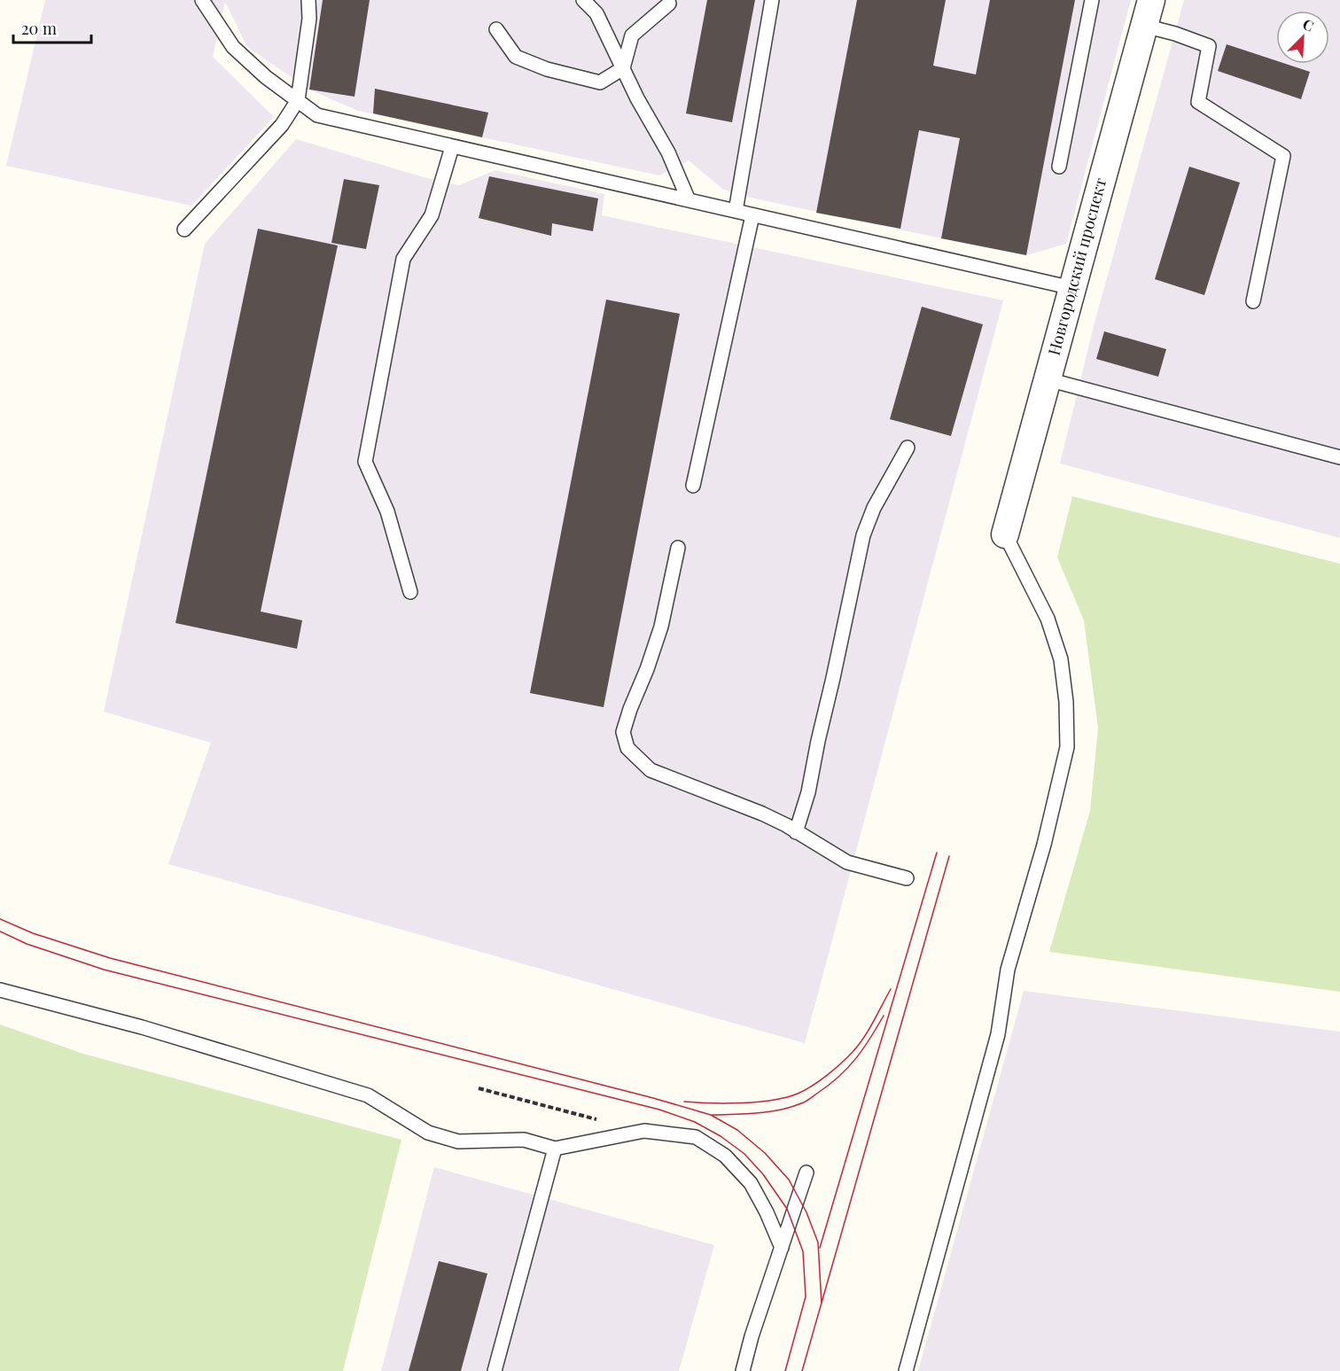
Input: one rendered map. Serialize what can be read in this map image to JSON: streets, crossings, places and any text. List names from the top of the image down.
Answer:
{
  "streets": {
    "street": ["Новгородский проспект"]
  },
  "scale_bar": "20 m",
  "north": "top right"
}
